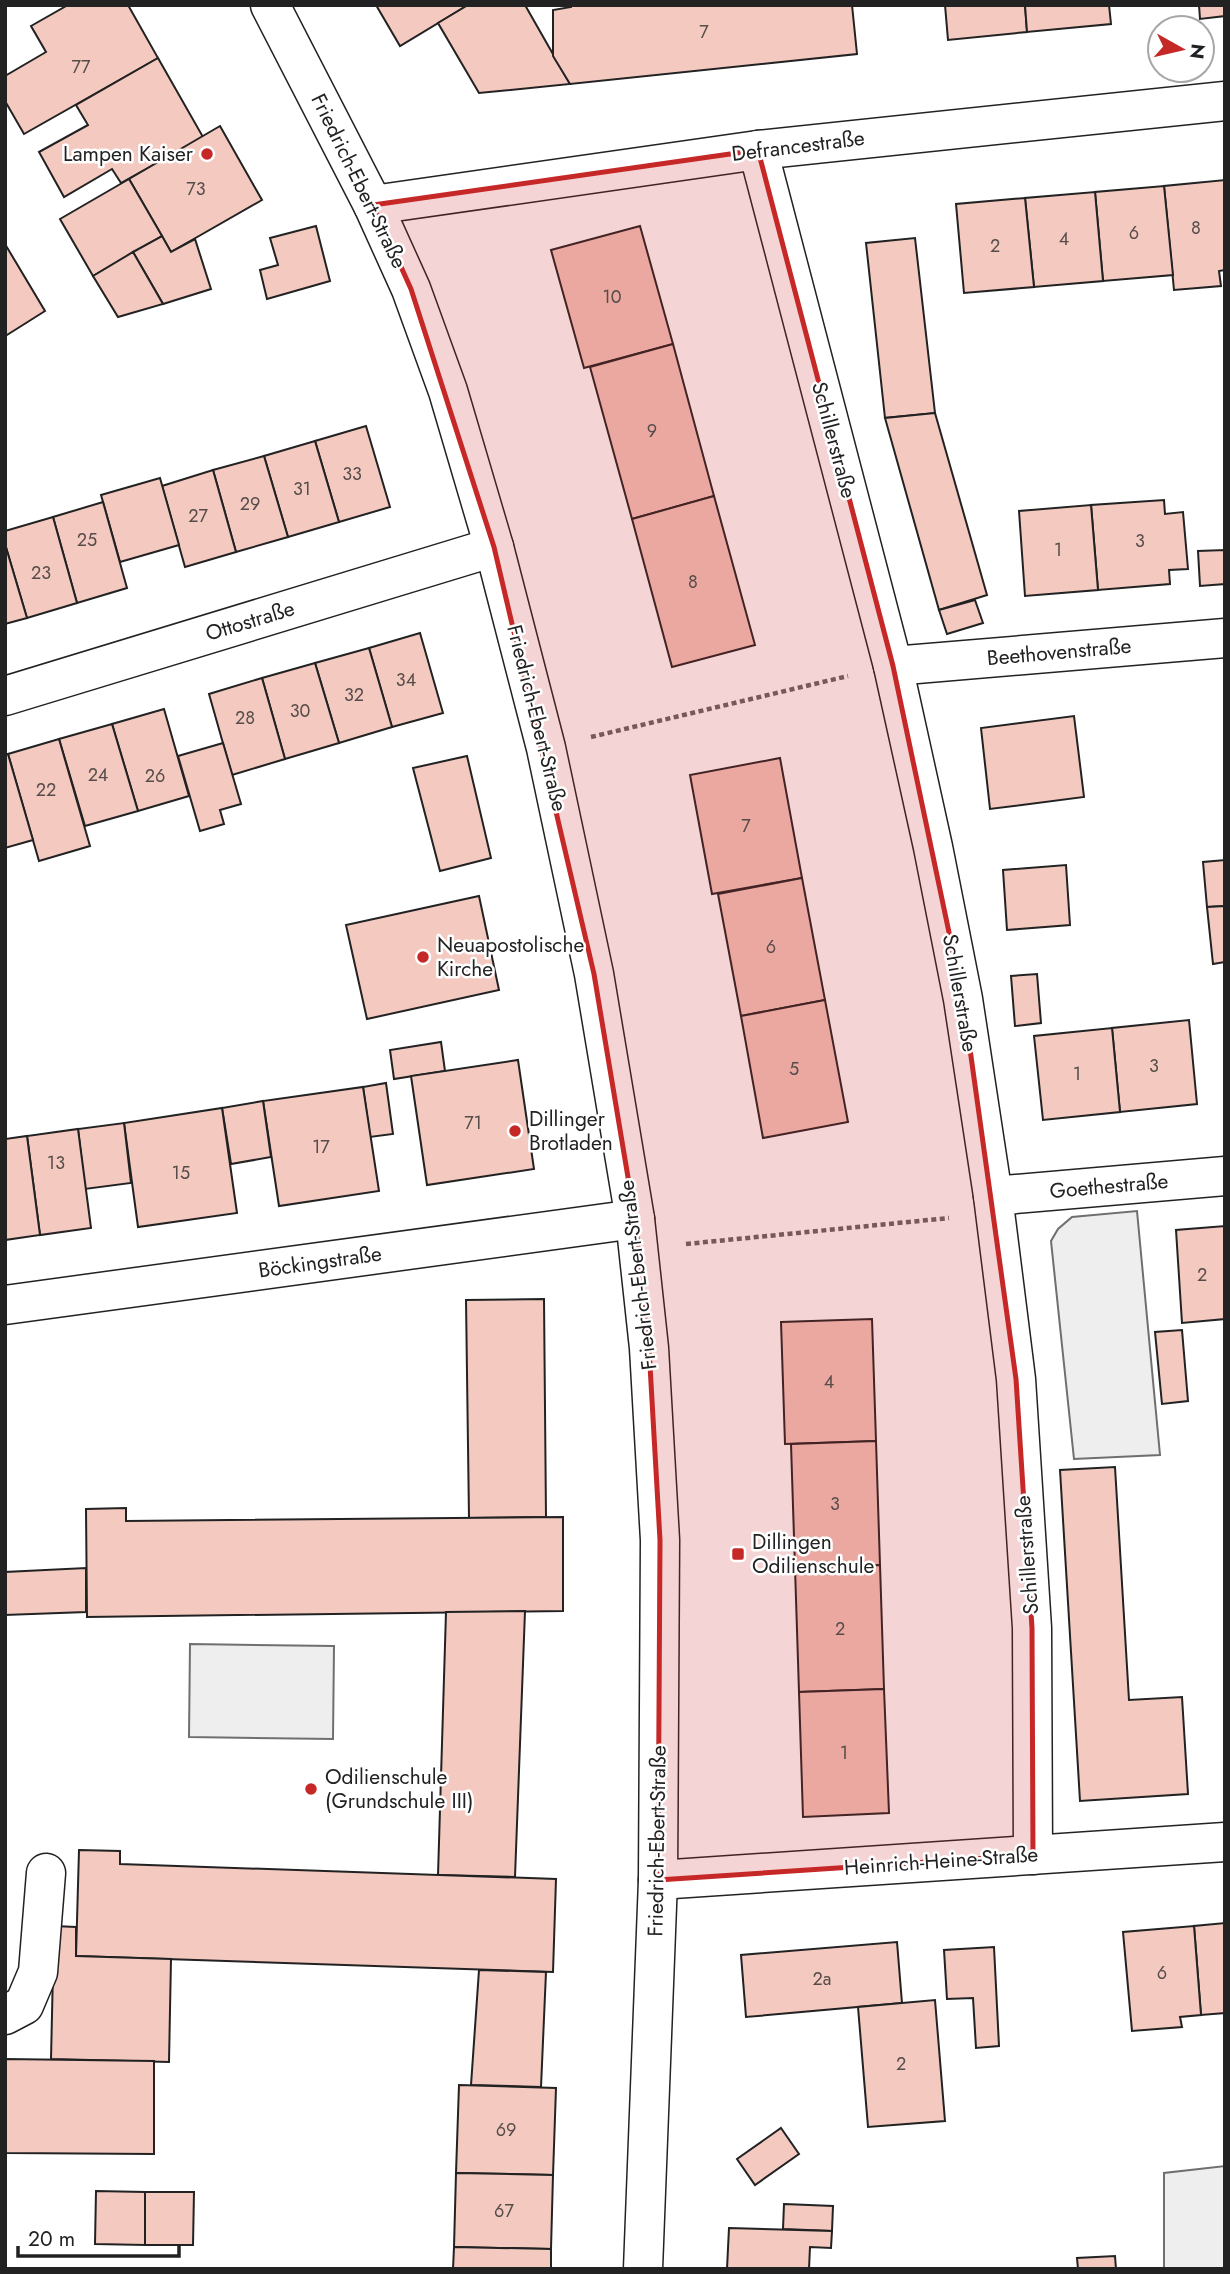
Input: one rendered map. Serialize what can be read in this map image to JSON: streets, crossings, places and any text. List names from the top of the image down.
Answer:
{
  "streets": {
    "street": [
      "Defrancestraße",
      "Friedrich-Ebert-Straße",
      "Schillerstraße",
      "Ottostraße",
      "Beethovenstraße",
      "Goethestraße",
      "Böckingstraße",
      "Heinrich-Heine-Straße"
    ]
  },
  "crossings": [
    ["Defrancestraße", "Friedrich-Ebert-Straße"],
    ["Defrancestraße", "Schillerstraße"],
    ["Friedrich-Ebert-Straße", "Ottostraße"],
    ["Friedrich-Ebert-Straße", "Böckingstraße"],
    ["Friedrich-Ebert-Straße", "Heinrich-Heine-Straße"],
    ["Schillerstraße", "Beethovenstraße"],
    ["Schillerstraße", "Goethestraße"],
    ["Schillerstraße", "Heinrich-Heine-Straße"]
  ],
  "places": {
    "other": [
      "Lampen Kaiser",
      "Neuapostolische Kirche",
      "Dillinger Brotladen",
      "Odilienschule (Grundschule III)"
    ],
    "transit": ["Dillingen Odilienschule"]
  },
  "house_numbers": [
    "7",
    "77",
    "73",
    "8",
    "6",
    "4",
    "2",
    "10",
    "9",
    "33",
    "31",
    "29",
    "27",
    "25",
    "3",
    "1",
    "23",
    "8",
    "34",
    "32",
    "30",
    "28",
    "24",
    "26",
    "22",
    "7",
    "6",
    "3",
    "5",
    "1",
    "71",
    "17",
    "13",
    "15",
    "2",
    "4",
    "3",
    "2",
    "1",
    "6",
    "2a",
    "2",
    "69",
    "67"
  ],
  "scale_bar": "20 m",
  "north": "right"
}
